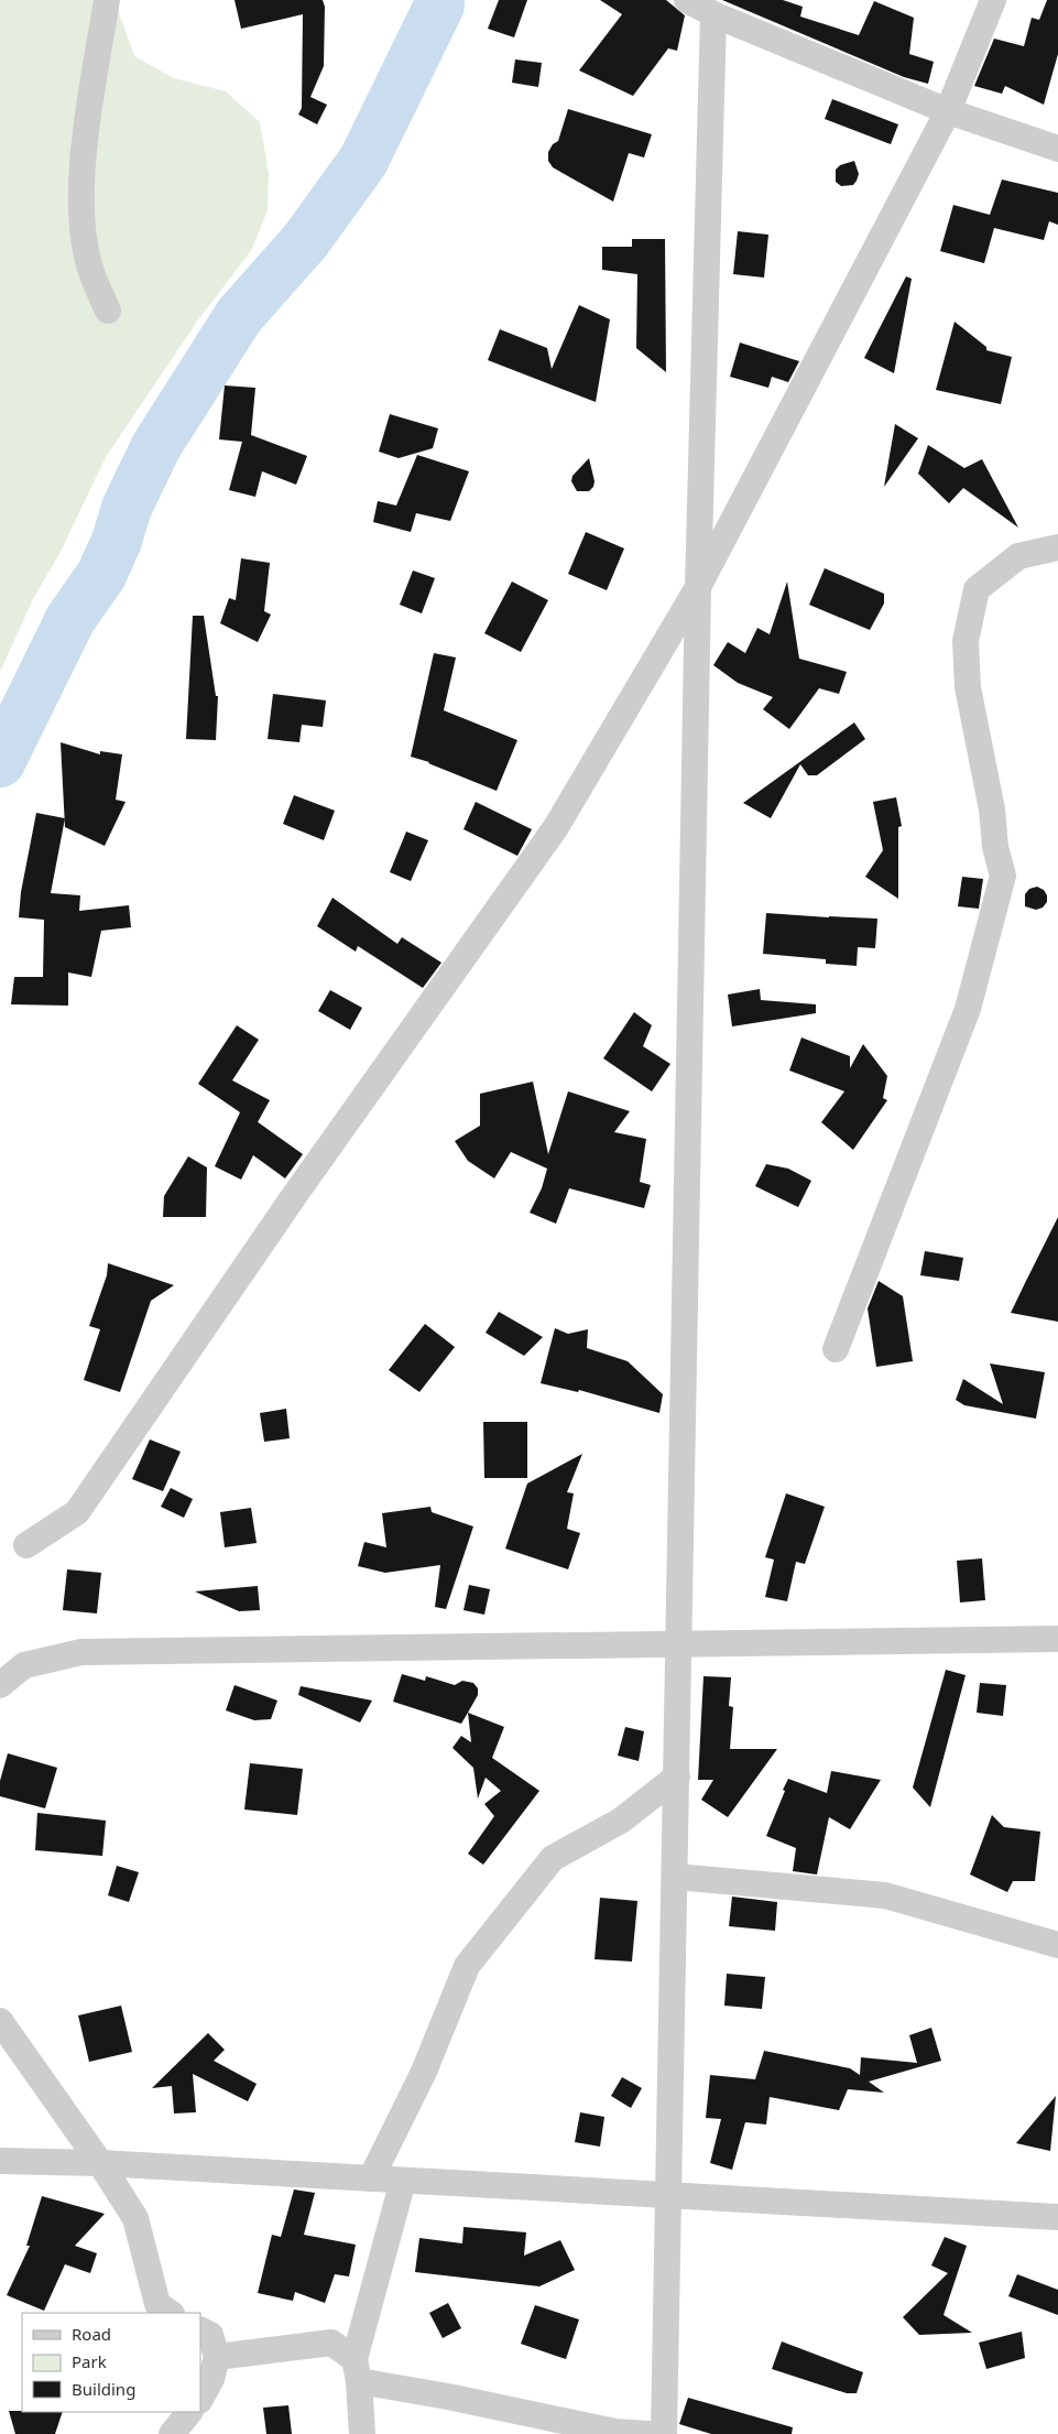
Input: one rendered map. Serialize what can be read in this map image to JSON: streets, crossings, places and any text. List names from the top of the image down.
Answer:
{
  "legend": ["Road", "Park", "Building"]
}
